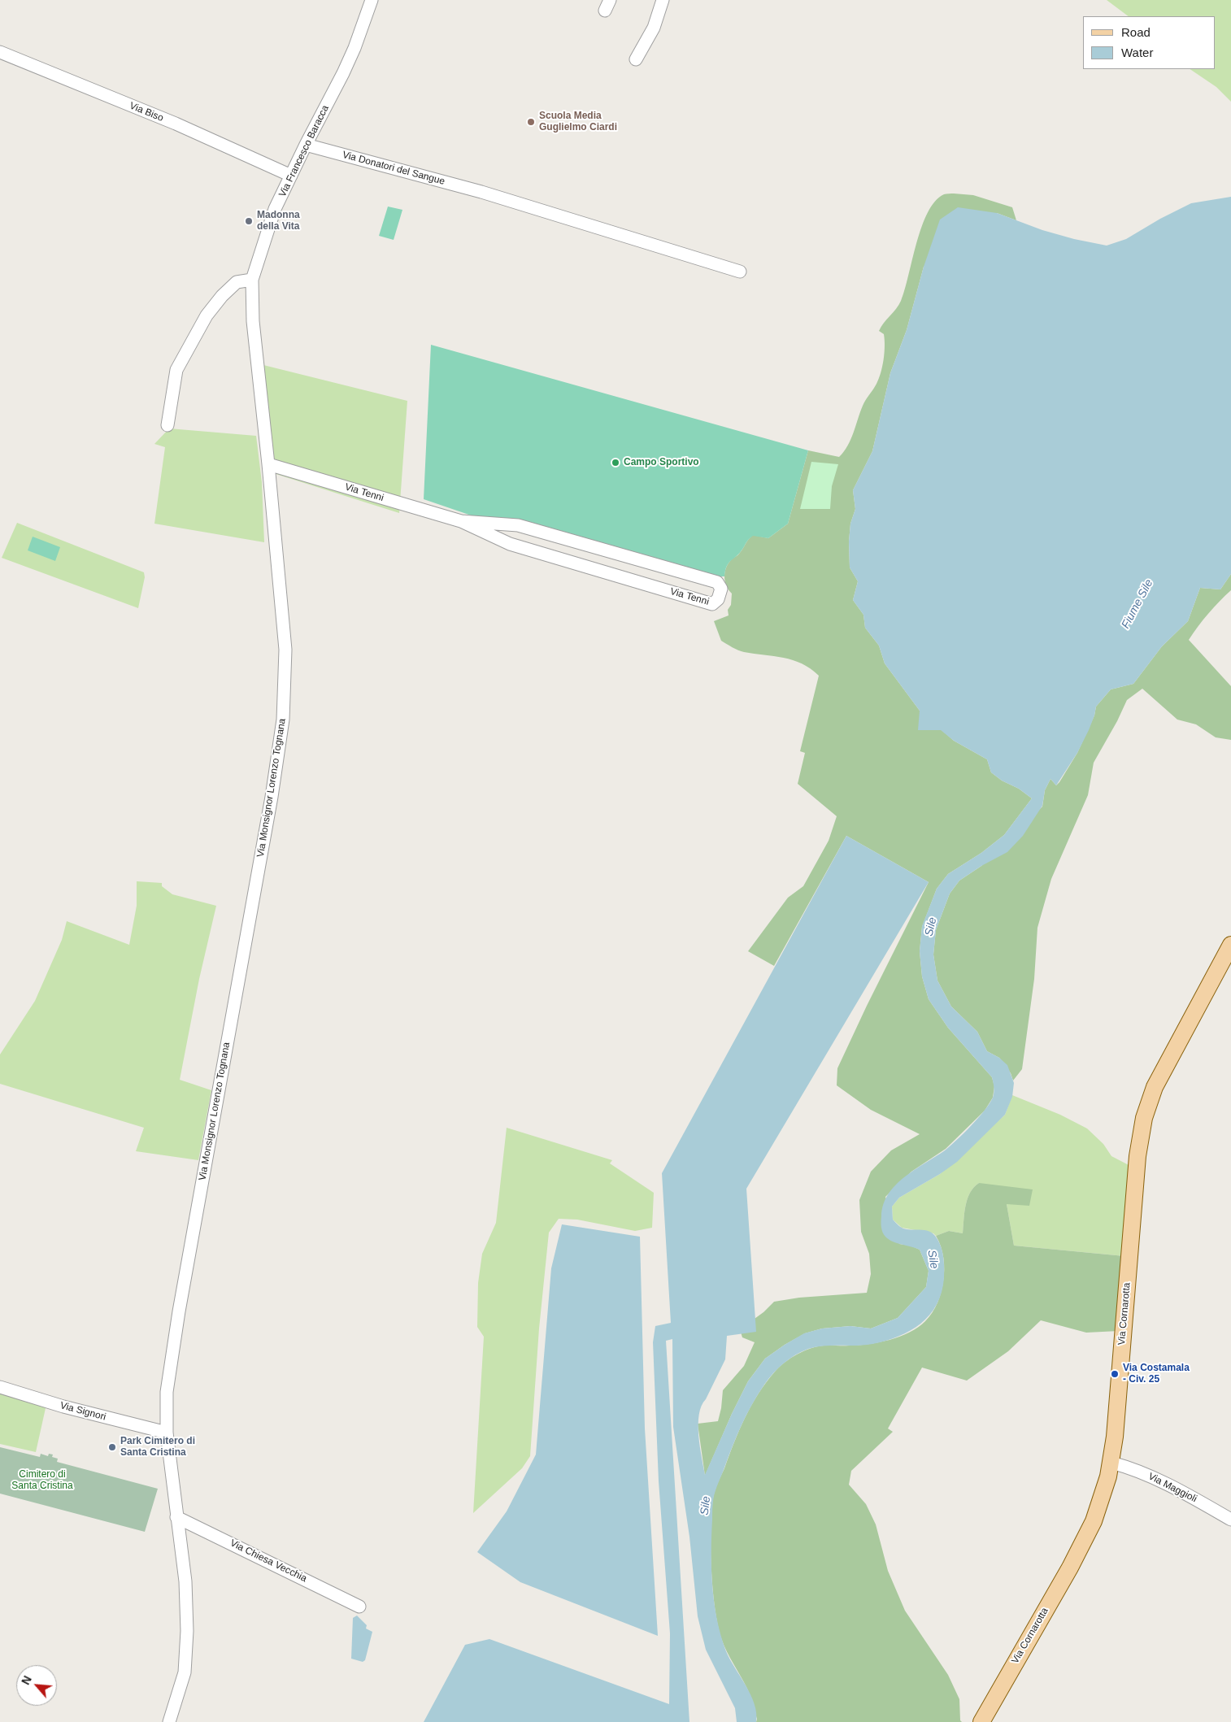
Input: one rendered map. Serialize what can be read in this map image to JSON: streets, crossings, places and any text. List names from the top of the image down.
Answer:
{
  "streets": {
    "main road": ["Via Cornarotta"],
    "street": [
      "Via Biso",
      "Via Francesco Baracca",
      "Via Donatori del Sangue",
      "Via Tenni",
      "Via Monsignor Lorenzo Tognana",
      "Via Signori",
      "Via Maggioli",
      "Via Chiesa Vecchia"
    ]
  },
  "crossings": [
    ["Via Biso", "Via Francesco Baracca"],
    ["Via Francesco Baracca", "Via Donatori del Sangue"],
    ["Via Francesco Baracca", "Via Tenni"],
    ["Via Francesco Baracca", "Via Monsignor Lorenzo Tognana"],
    ["Via Monsignor Lorenzo Tognana", "Via Signori"],
    ["Via Monsignor Lorenzo Tognana", "Via Chiesa Vecchia"],
    ["Via Cornarotta", "Via Maggioli"]
  ],
  "water": ["Fiume Sile", "Sile"],
  "parks": ["Cimitero di Santa Cristina"],
  "places": [
    "Scuola Media Guglielmo Ciardi",
    "Madonna della Vita",
    "Campo Sportivo",
    "Via Costamala - Civ. 25",
    "Park Cimitero di Santa Cristina"
  ],
  "legend": ["Road", "Water"],
  "north": "top left"
}
